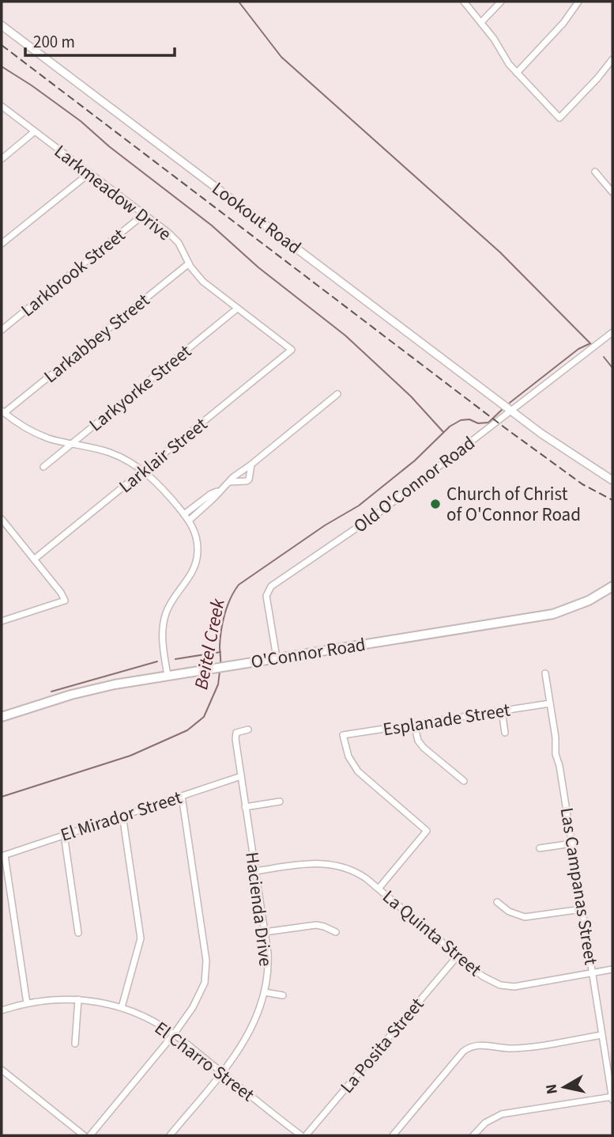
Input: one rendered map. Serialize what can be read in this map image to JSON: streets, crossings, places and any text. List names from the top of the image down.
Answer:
{
  "streets": {
    "main road": ["O'Connor Road"],
    "street": [
      "Larkmeadow Drive",
      "Lookout Road",
      "Larkbrook Street",
      "Larkabbey Street",
      "Larkyorke Street",
      "Larklair Street",
      "Old O'Connor Road",
      "Esplanade Street",
      "El Mirador Street",
      "Las Campanas Street",
      "Hacienda Drive",
      "La Quinta Street",
      "La Posita Street",
      "El Charro Street"
    ]
  },
  "crossings": [
    ["Larkmeadow Drive", "Larkbrook Street"],
    ["Larkmeadow Drive", "Larkabbey Street"],
    ["Larkmeadow Drive", "Larkyorke Street"],
    ["Larkmeadow Drive", "Larklair Street"],
    ["Lookout Road", "Old O'Connor Road"],
    ["Old O'Connor Road", "O'Connor Road"],
    ["Esplanade Street", "Las Campanas Street"],
    ["Esplanade Street", "La Quinta Street"],
    ["El Mirador Street", "Hacienda Drive"],
    ["Las Campanas Street", "La Quinta Street"],
    ["Hacienda Drive", "La Quinta Street"],
    ["Hacienda Drive", "El Charro Street"],
    ["La Quinta Street", "La Posita Street"]
  ],
  "water": ["Beitel Creek"],
  "places": ["Church of Christ of O'Connor Road"],
  "scale_bar": "200 m",
  "north": "left"
}
